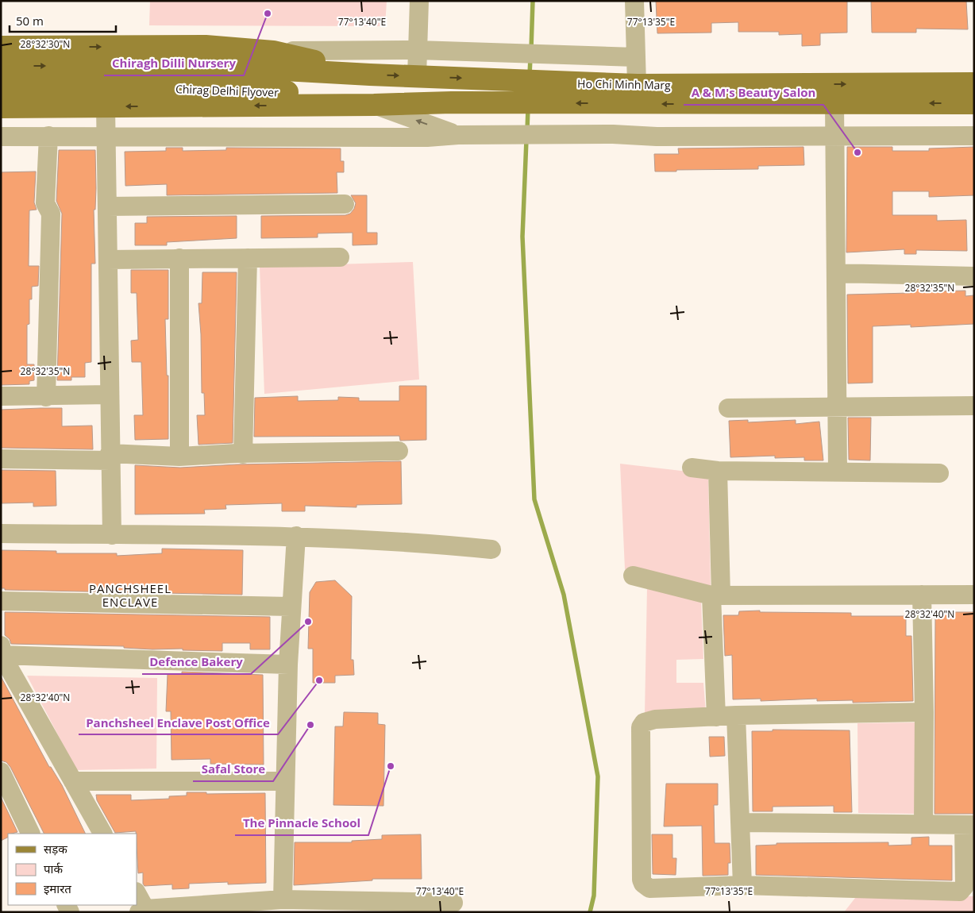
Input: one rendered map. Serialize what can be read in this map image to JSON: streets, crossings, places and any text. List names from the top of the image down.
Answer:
{
  "streets": {
    "main road": ["Ho Chi Minh Marg", "Chirag Delhi Flyover"]
  },
  "crossings": [
    ["Ho Chi Minh Marg", "Chirag Delhi Flyover"]
  ],
  "districts": ["PANCHSHEEL ENCLAVE"],
  "places": [
    "Chiragh Dilli Nursery",
    "A & M's Beauty Salon",
    "Defence Bakery",
    "Panchsheel Enclave Post Office",
    "Safal Store",
    "The Pinnacle School"
  ],
  "legend": ["सड़क", "पार्क", "इमारत"],
  "scale_bar": "50 m",
  "coordinates": [
    "77°13'40\"E",
    "77°13'35\"E",
    "28°32'30\"N",
    "28°32'35\"N",
    "28°32'40\"N"
  ]
}
